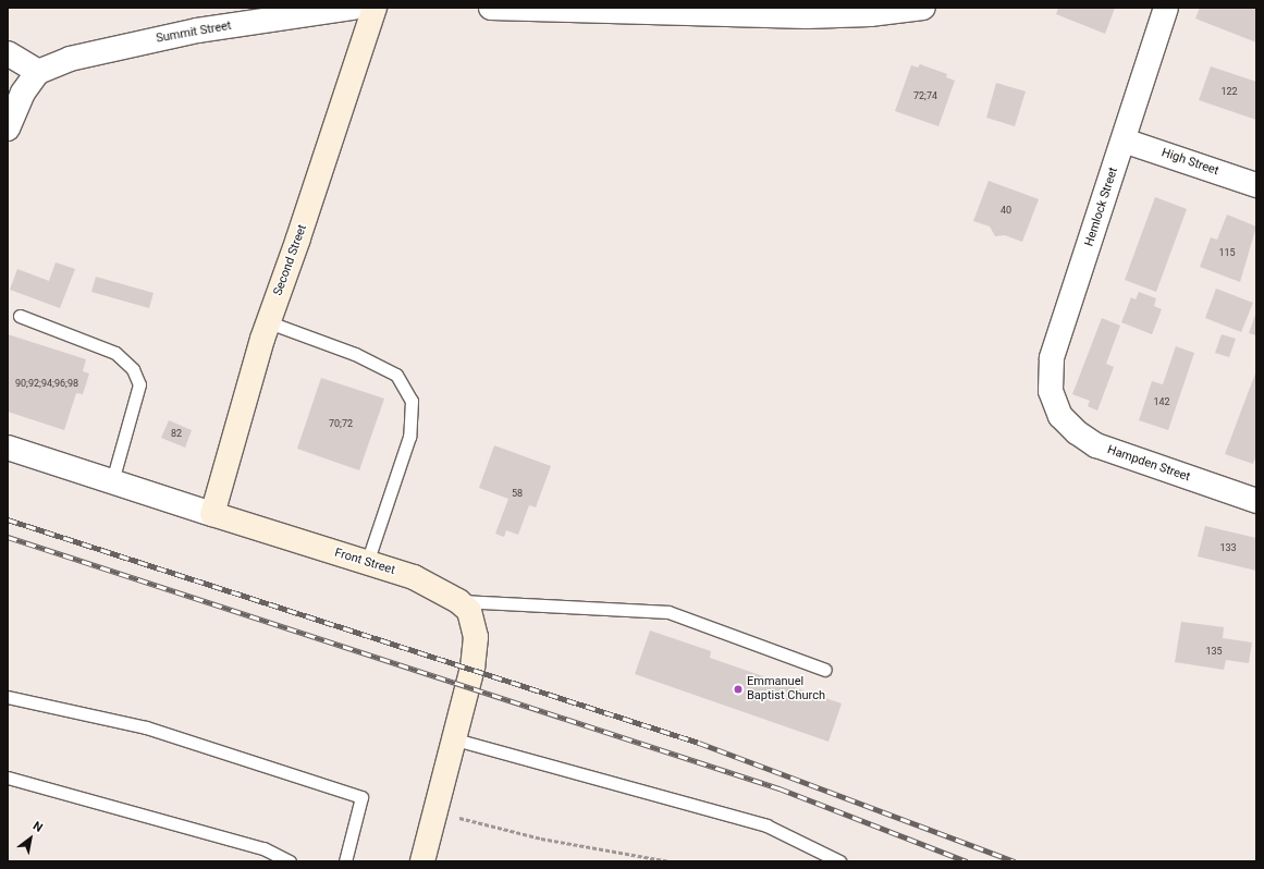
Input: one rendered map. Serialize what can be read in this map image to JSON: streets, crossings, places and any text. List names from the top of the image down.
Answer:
{
  "streets": {
    "main road": ["Second Street", "Front Street"],
    "street": [
      "Summit Street",
      "High Street",
      "Hemlock Street",
      "Hampden Street"
    ]
  },
  "crossings": [
    ["High Street", "Hemlock Street"],
    ["Hemlock Street", "Hampden Street"],
    ["Second Street", "Front Street"]
  ],
  "places": ["Emmanuel Baptist Church"],
  "house_numbers": [
    "122",
    "72;74",
    "40",
    "115",
    "90;92;94;96;98",
    "142",
    "70;72",
    "82",
    "58",
    "133",
    "135"
  ],
  "north": "top right"
}
